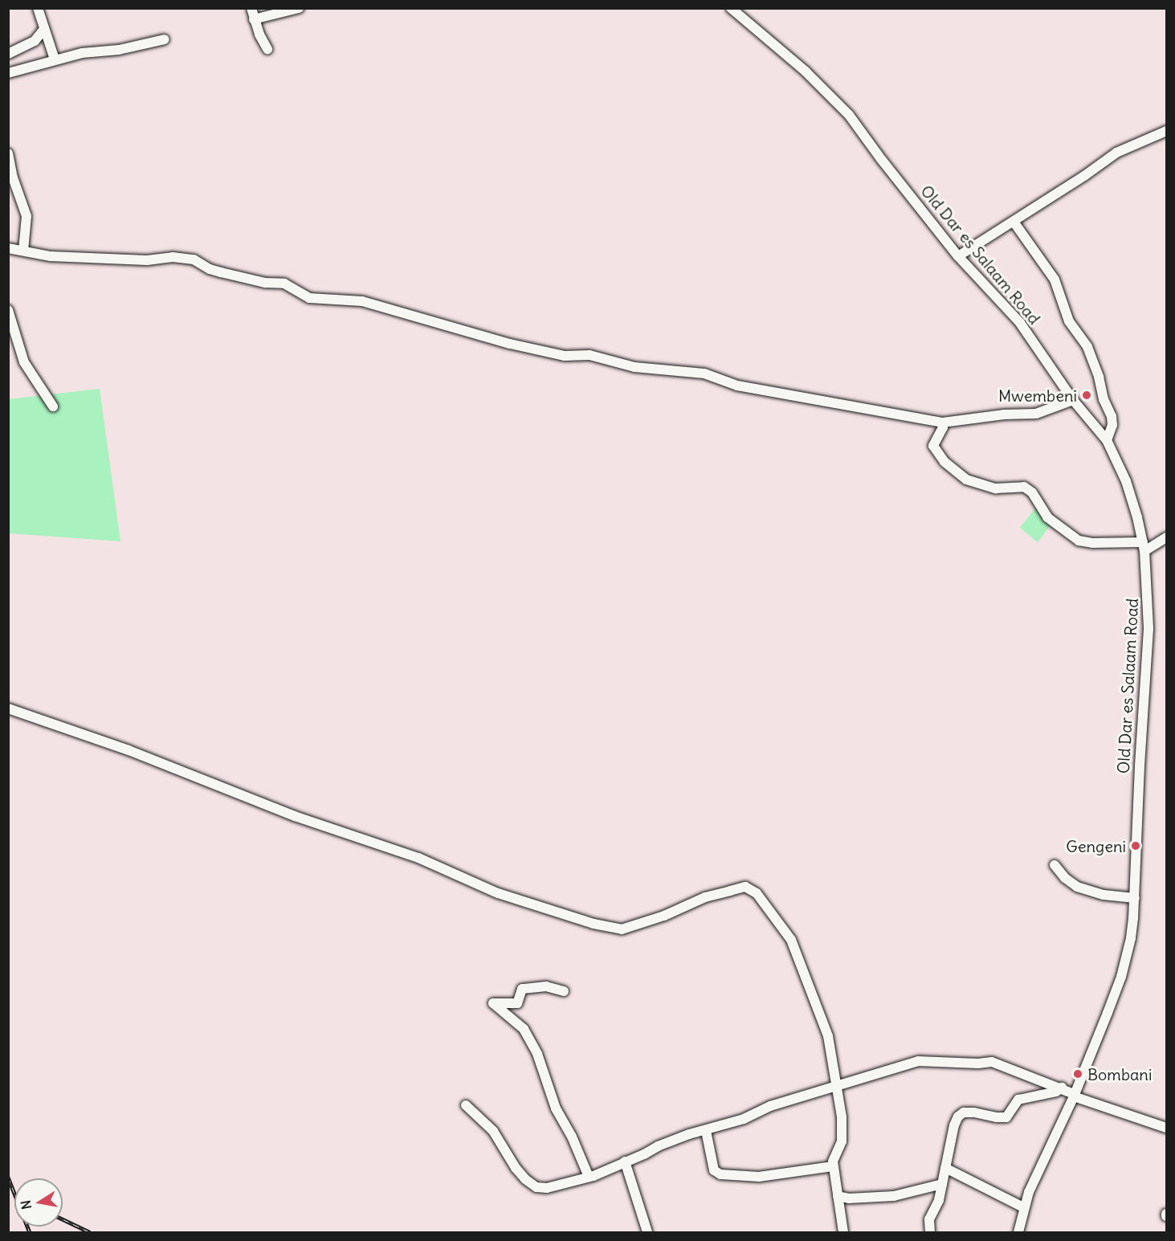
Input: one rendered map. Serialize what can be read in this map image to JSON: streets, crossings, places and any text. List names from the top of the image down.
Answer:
{
  "streets": {
    "street": ["Old Dar es Salaam Road"]
  },
  "places": ["Mwembeni", "Gengeni", "Bombani"],
  "north": "left"
}
